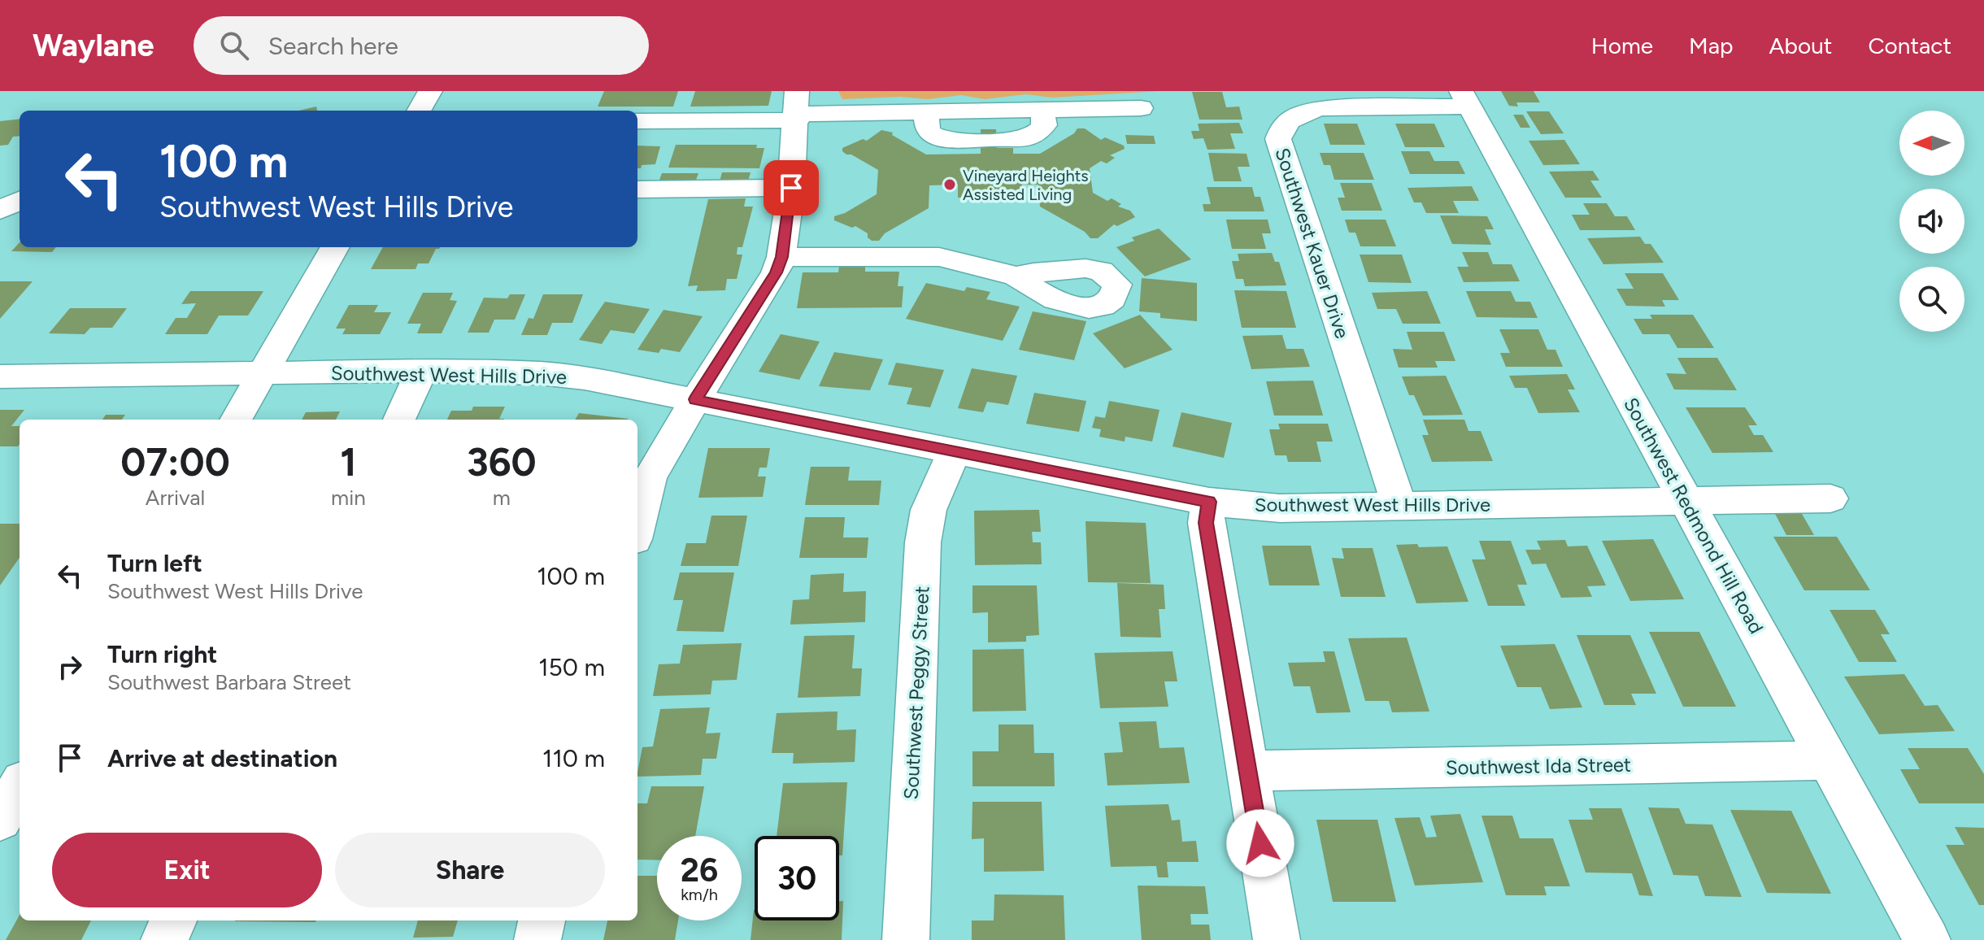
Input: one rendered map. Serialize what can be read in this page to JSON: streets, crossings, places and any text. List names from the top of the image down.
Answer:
{
  "streets": {
    "street": [
      "Southwest Kauer Drive",
      "Southwest West Hills Drive",
      "Southwest Redmond Hill Road",
      "Southwest Peggy Street",
      "Southwest Ida Street"
    ]
  },
  "crossings": [
    ["Southwest Kauer Drive", "Southwest West Hills Drive"],
    ["Southwest Kauer Drive", "Southwest Redmond Hill Road"],
    ["Southwest West Hills Drive", "Southwest Redmond Hill Road"],
    ["Southwest West Hills Drive", "Southwest Peggy Street"],
    ["Southwest Redmond Hill Road", "Southwest Ida Street"]
  ],
  "places": ["Vineyard Heights Assisted Living"],
  "north": "left",
  "page": {
    "header": "Waylane",
    "search": "Search here",
    "nav": [
      "Home",
      "Map",
      "About",
      "Contact"
    ],
    "turn": ["100 m", "Southwest West Hills Drive"],
    "eta": [
      "07:00",
      "Arrival",
      "1",
      "min",
      "360",
      "m"
    ],
    "list": [
      {
        "name": "Turn left",
        "note": "Southwest West Hills Drive",
        "value": "100 m"
      },
      {
        "name": "Turn right",
        "note": "Southwest Barbara Street",
        "value": "150 m"
      },
      {
        "name": "Arrive at destination",
        "value": "110 m"
      }
    ],
    "buttons": ["Exit", "Share"],
    "speed": "26 km/h",
    "limit": "30"
  }
}
